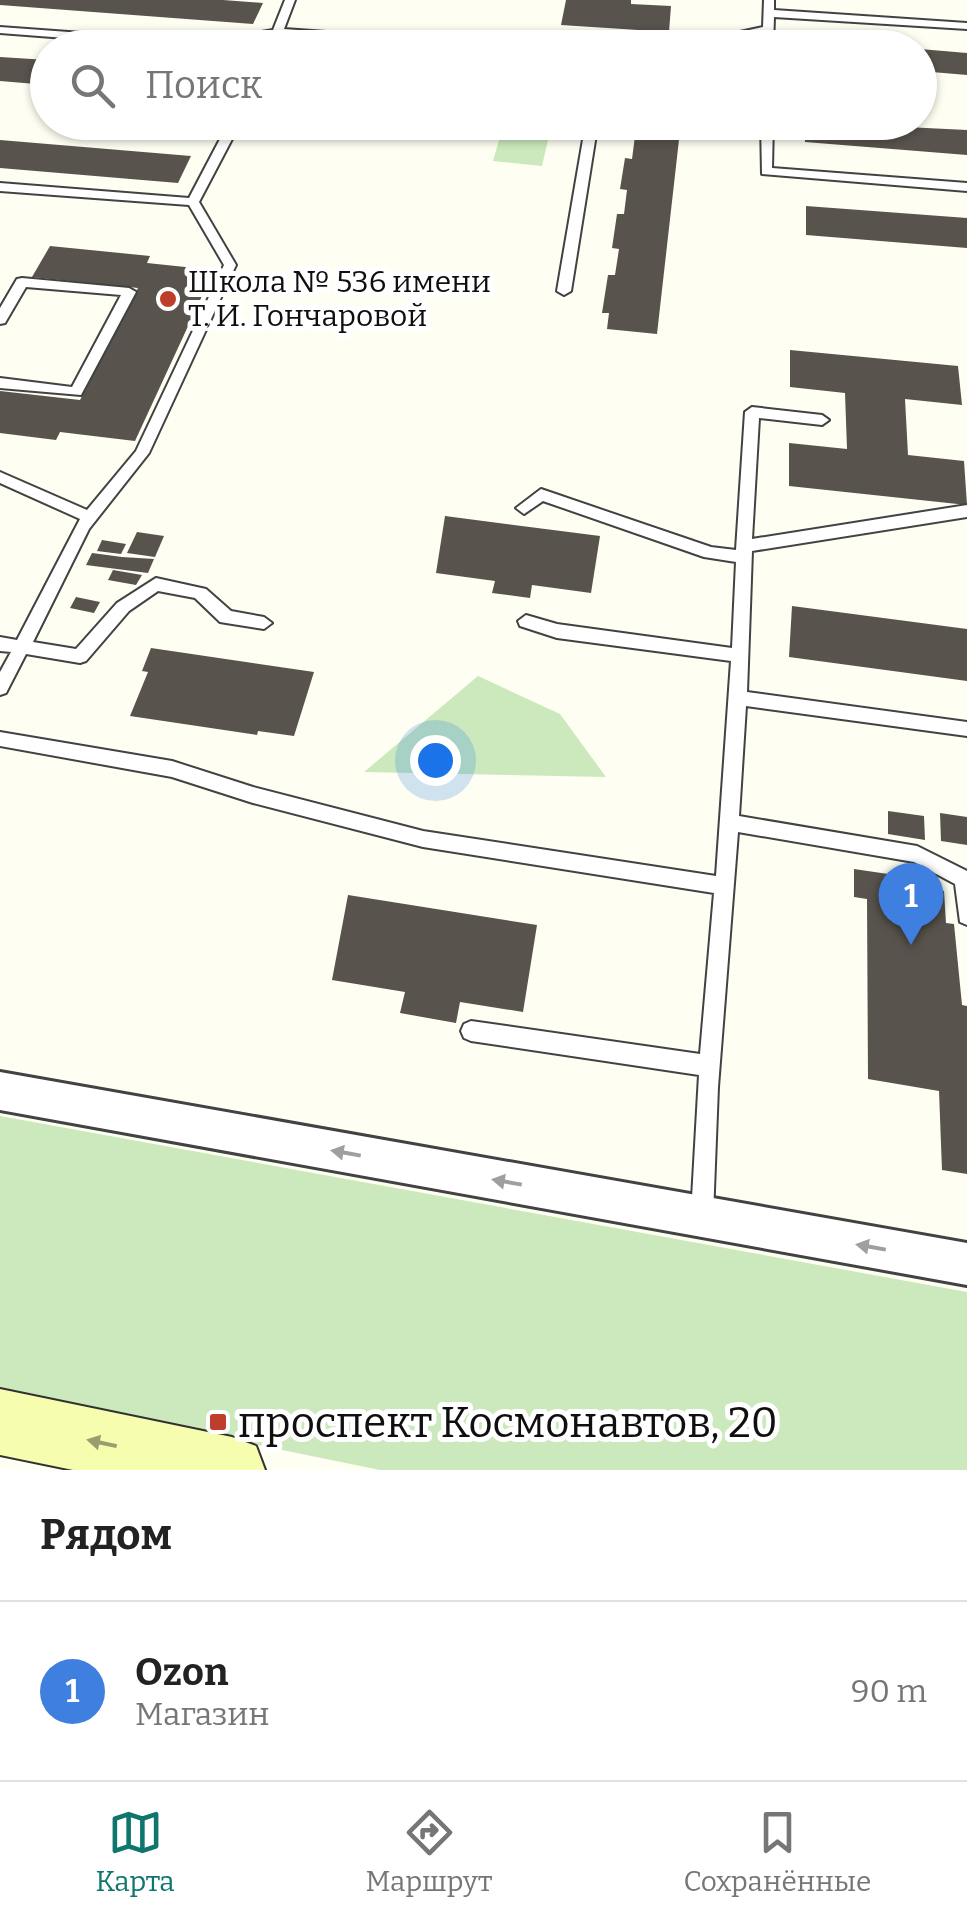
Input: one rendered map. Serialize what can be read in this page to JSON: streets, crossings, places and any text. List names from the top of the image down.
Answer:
{
  "places": {
    "other": ["Школа № 536 имени Т. И. Гончаровой"],
    "transit": ["проспект Космонавтов, 20"]
  },
  "page": {
    "search": "Поиск",
    "pins": "1",
    "heading": "Рядом",
    "list": [
      {
        "mark": "1",
        "name": "Ozon",
        "note": "Магазин",
        "value": "90 m"
      }
    ],
    "nav": ["Карта", "Маршрут", "Сохранённые"]
  }
}
